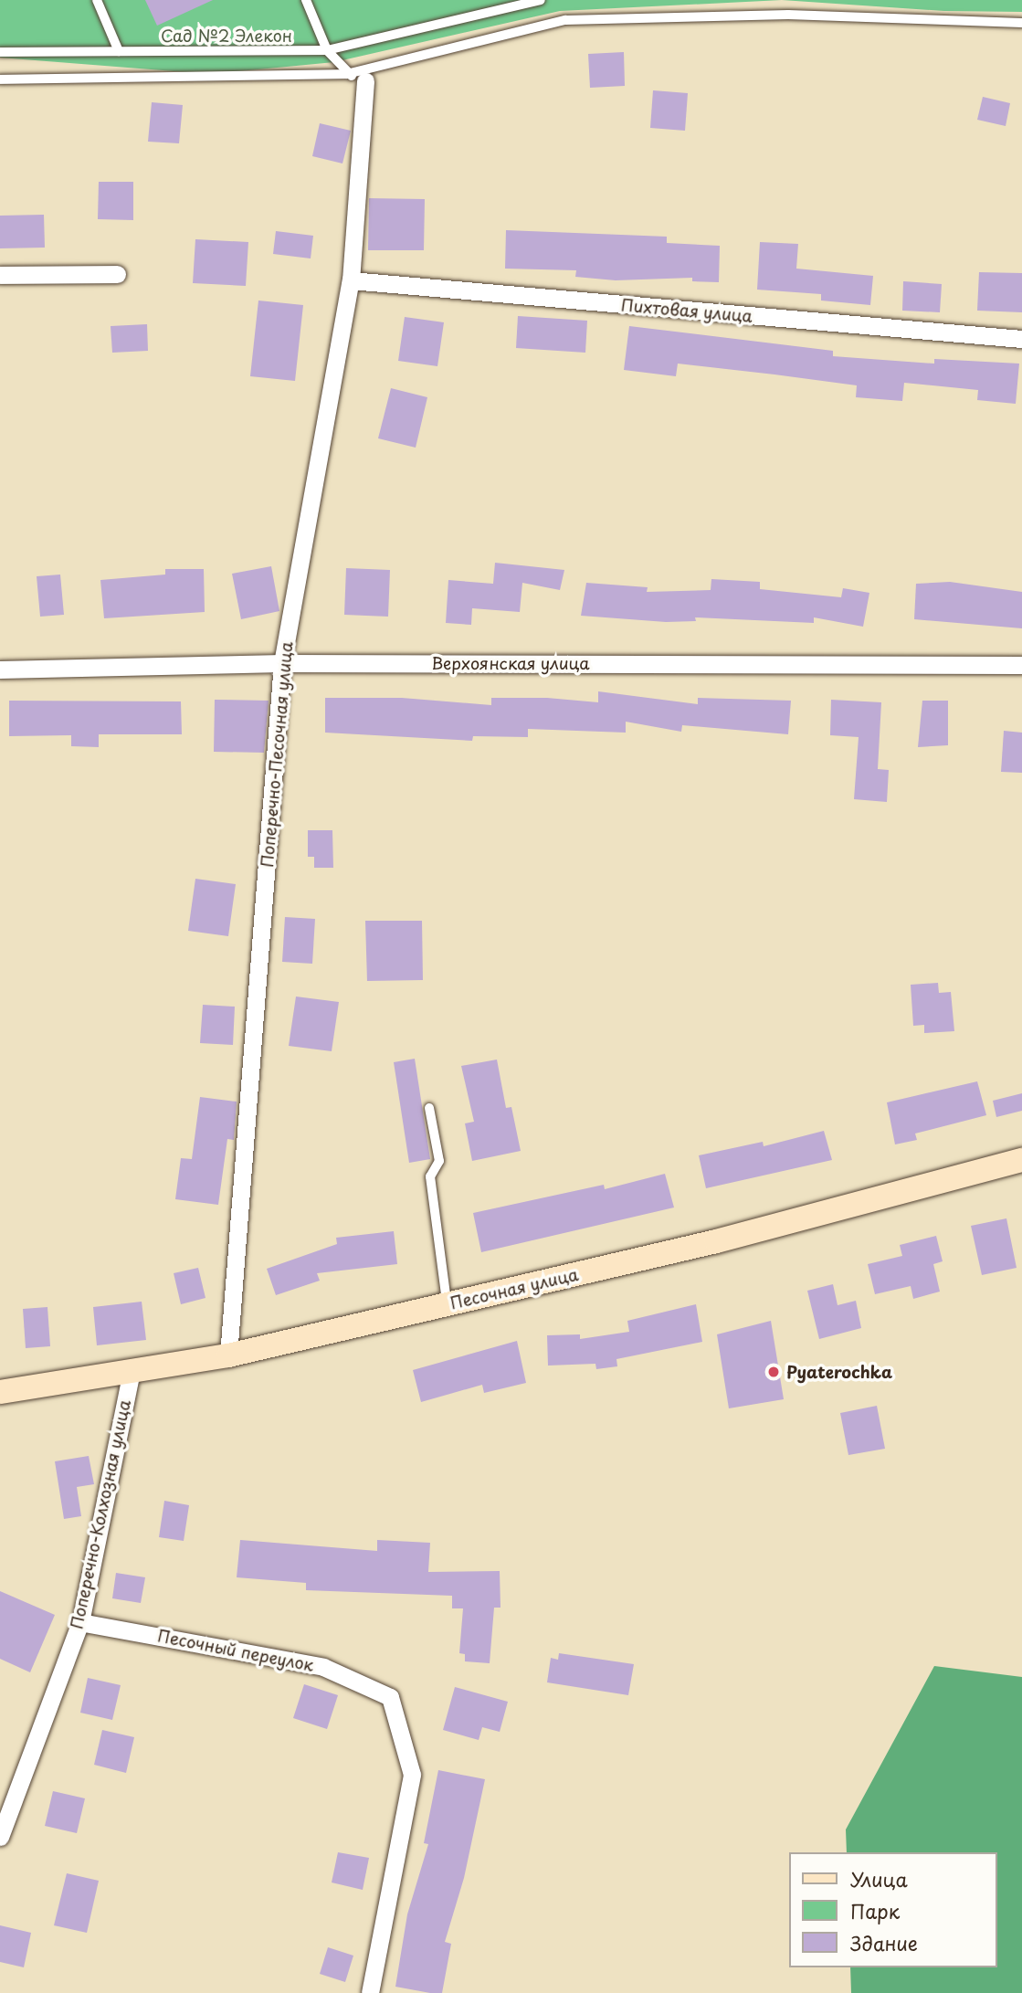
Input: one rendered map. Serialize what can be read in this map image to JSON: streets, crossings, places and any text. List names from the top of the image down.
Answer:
{
  "streets": {
    "main road": ["Песочная улица"],
    "street": [
      "Пихтовая улица",
      "Верхоянская улица",
      "Поперечно-Песочная улица",
      "Поперечно-Колхозная улица",
      "Песочный переулок"
    ]
  },
  "crossings": [
    ["Пихтовая улица", "Поперечно-Песочная улица"],
    ["Верхоянская улица", "Поперечно-Песочная улица"],
    ["Поперечно-Песочная улица", "Песочная улица"],
    ["Песочная улица", "Поперечно-Колхозная улица"],
    ["Поперечно-Колхозная улица", "Песочный переулок"]
  ],
  "parks": ["Сад №2 Элекон"],
  "places": ["Pyaterochka"],
  "legend": ["Улица", "Парк", "Здание"]
}
